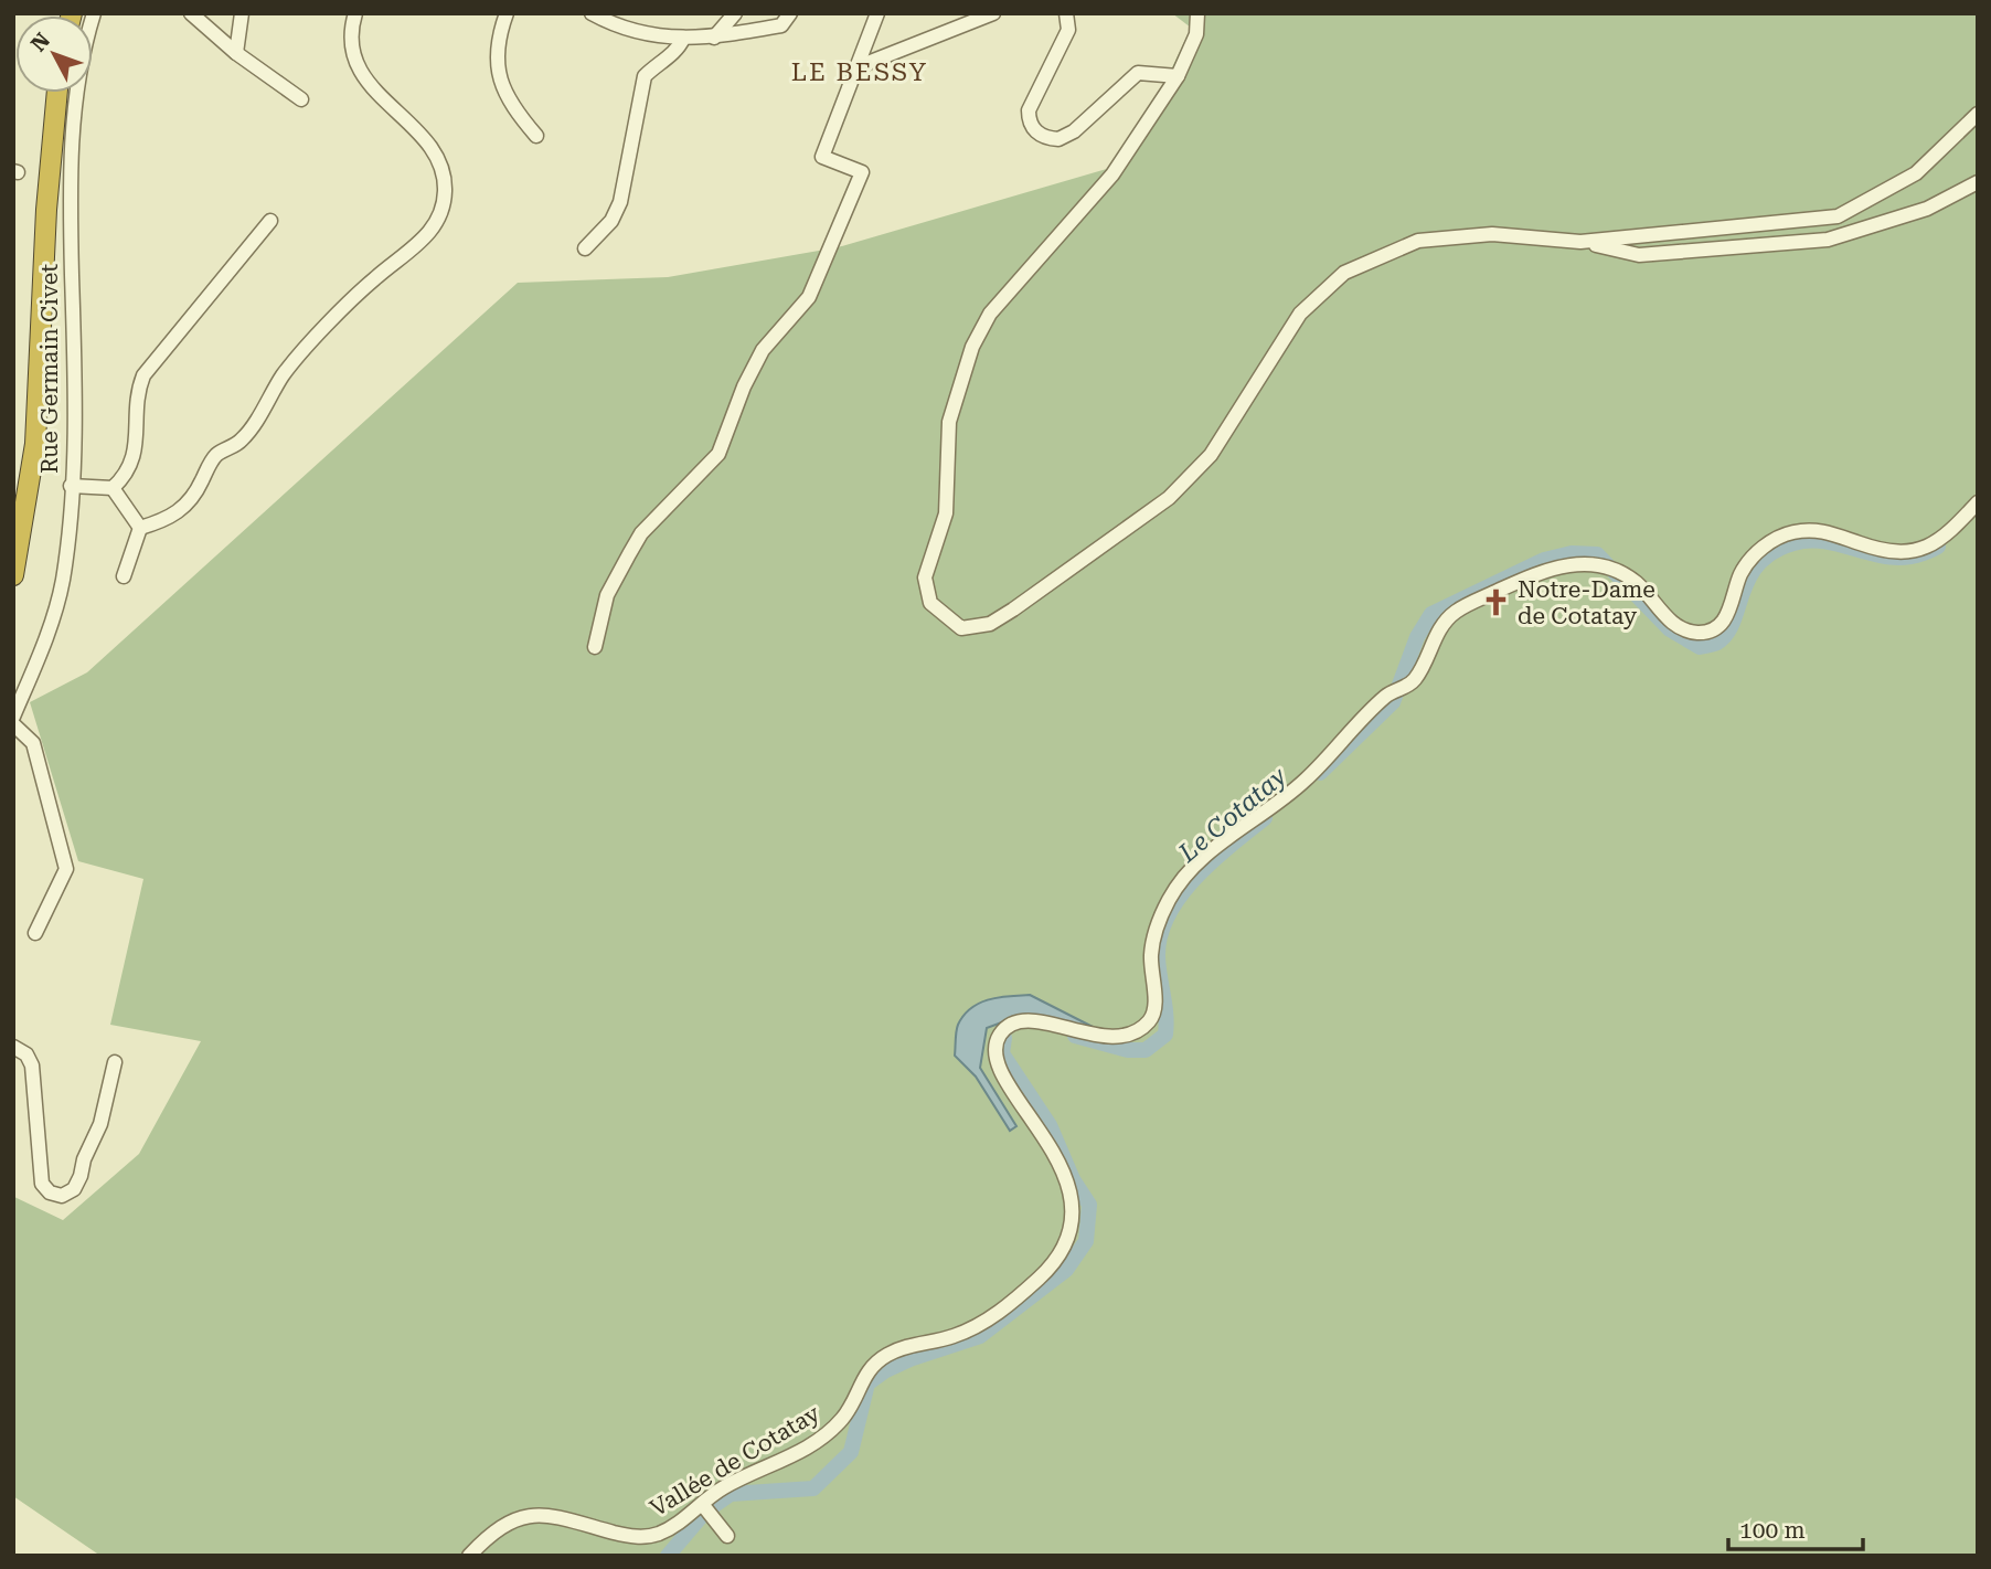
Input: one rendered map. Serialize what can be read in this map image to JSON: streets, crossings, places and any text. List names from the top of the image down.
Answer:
{
  "streets": {
    "street": ["Rue Germain Civet", "Vallée de Cotatay"]
  },
  "districts": ["LE BESSY"],
  "water": ["Le Cotatay"],
  "places": {
    "church": ["Notre-Dame de Cotatay"]
  },
  "scale_bar": "100 m",
  "north": "top left"
}
